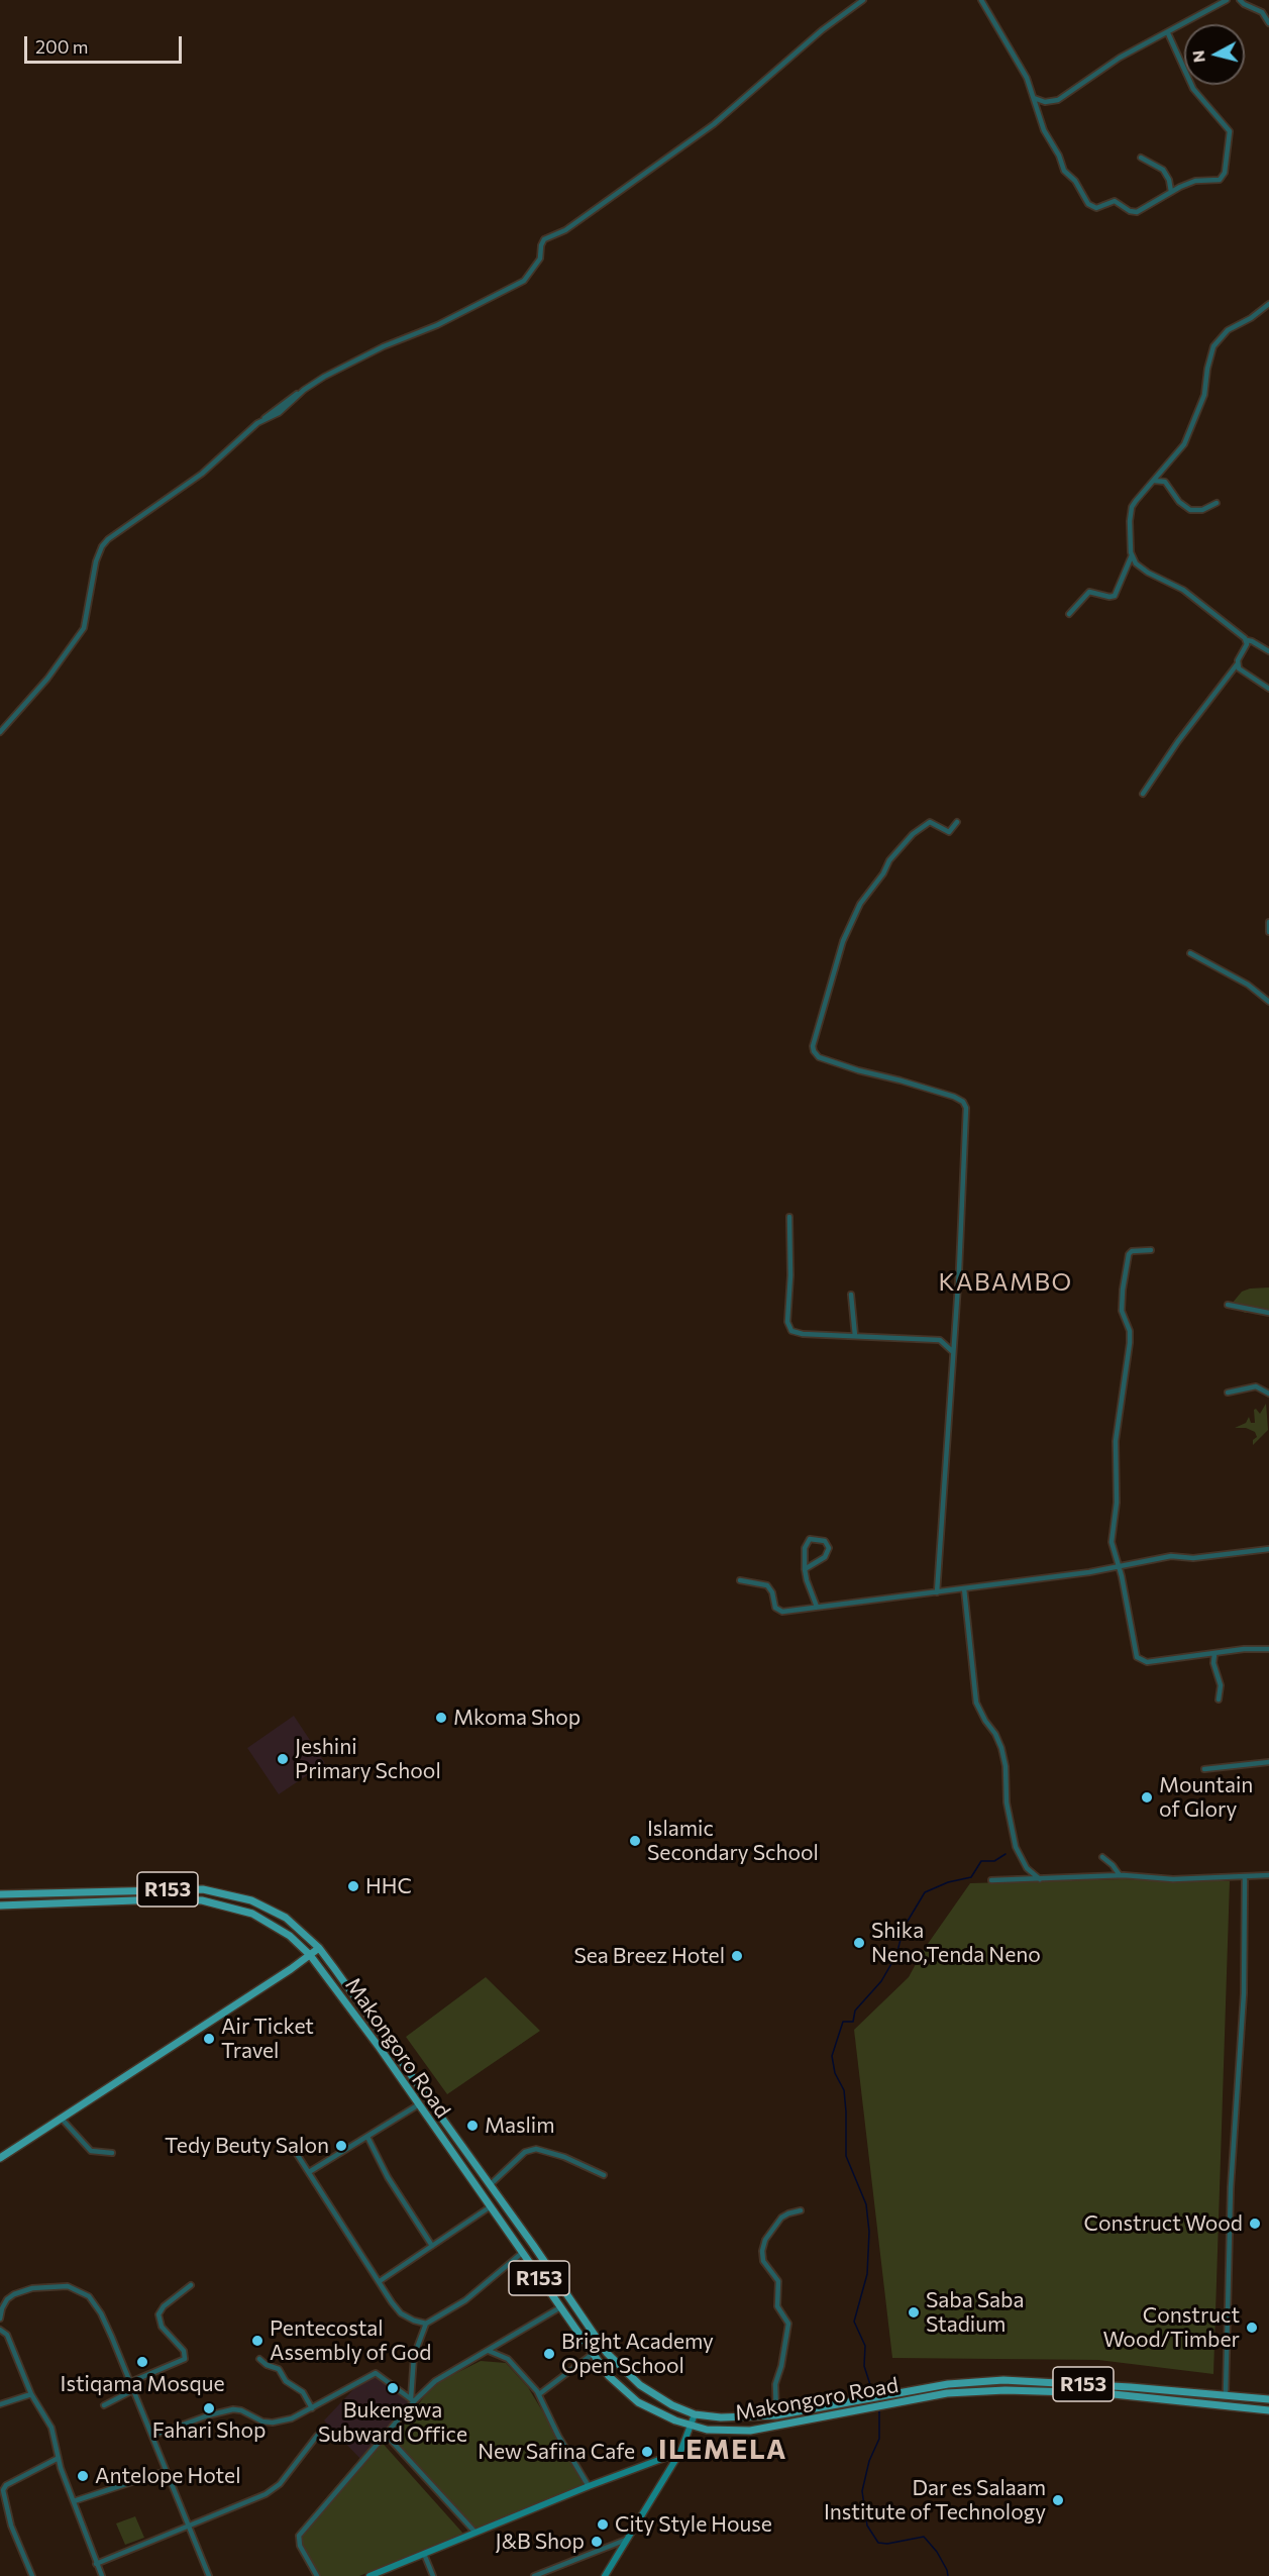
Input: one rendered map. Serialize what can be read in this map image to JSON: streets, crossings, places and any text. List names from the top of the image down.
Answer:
{
  "streets": {
    "main road": ["R153", "Makongoro Road"]
  },
  "districts": ["KABAMBO", "ILEMELA"],
  "places": [
    "Mkoma Shop",
    "Jeshini Primary School",
    "Mountain of Glory",
    "Islamic Secondary School",
    "HHC",
    "Shika Neno,Tenda Neno",
    "Sea Breez Hotel",
    "Air Ticket Travel",
    "Maslim",
    "Tedy Beuty Salon",
    "Construct Wood",
    "Saba Saba Stadium",
    "Construct Wood/Timber",
    "Pentecostal Assembly of God",
    "Bright Academy Open School",
    "Istiqama Mosque",
    "Bukengwa Subward Office",
    "Fahari Shop",
    "New Safina Cafe",
    "Antelope Hotel",
    "Dar es Salaam Institute of Technology",
    "City Style House",
    "J&B Shop"
  ],
  "scale_bar": "200 m",
  "north": "left"
}
